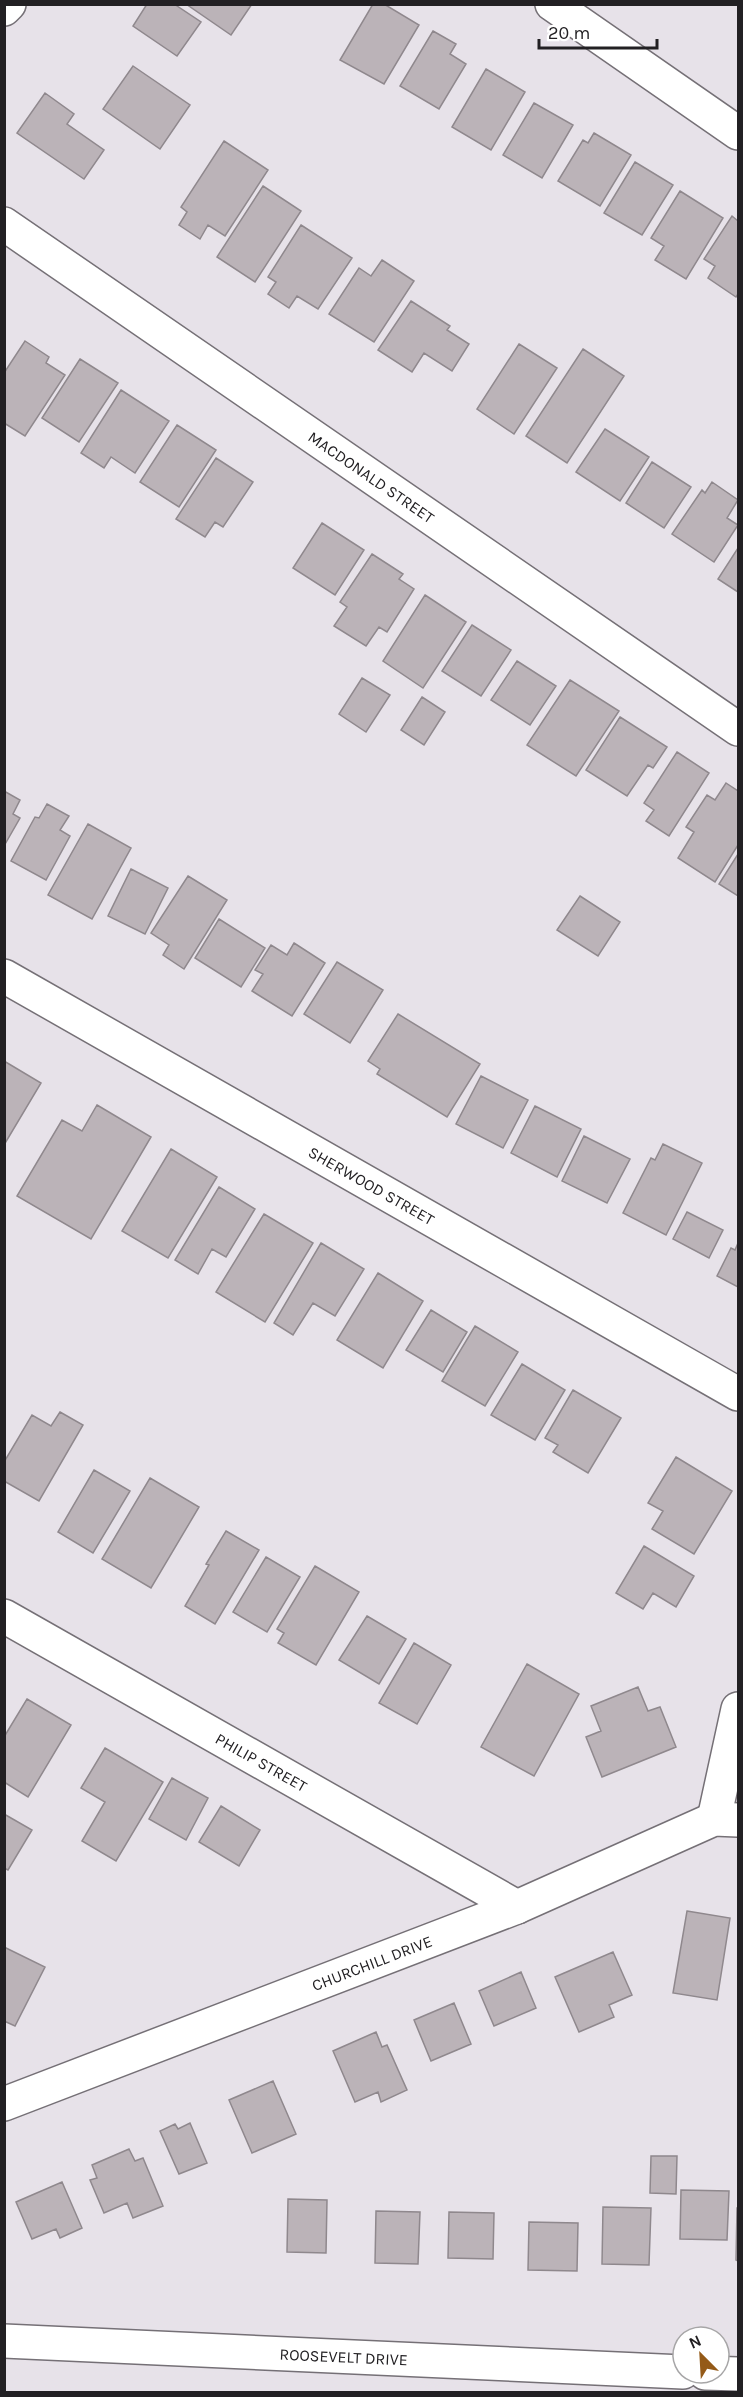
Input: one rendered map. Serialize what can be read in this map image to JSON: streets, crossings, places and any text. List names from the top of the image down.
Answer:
{
  "streets": {
    "street": [
      "MACDONALD STREET",
      "SHERWOOD STREET",
      "PHILIP STREET",
      "CHURCHILL DRIVE",
      "ROOSEVELT DRIVE"
    ]
  },
  "crossings": [
    ["PHILIP STREET", "CHURCHILL DRIVE"]
  ],
  "scale_bar": "20 m",
  "north": "top left"
}
